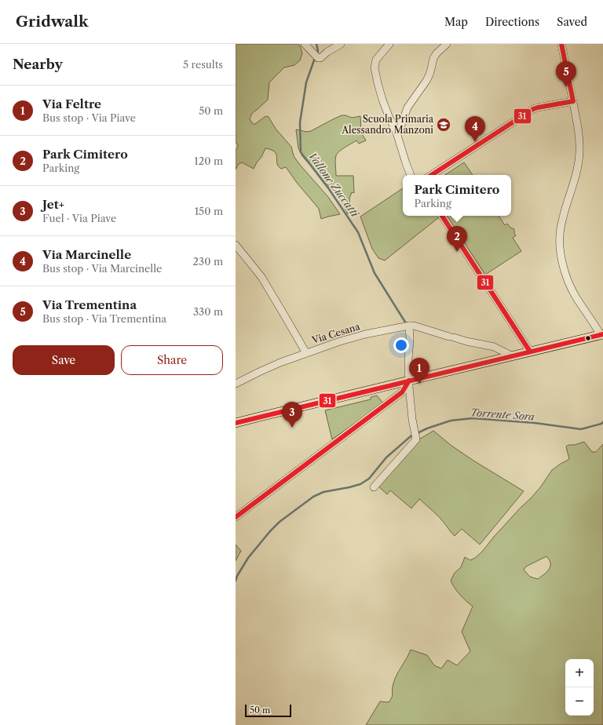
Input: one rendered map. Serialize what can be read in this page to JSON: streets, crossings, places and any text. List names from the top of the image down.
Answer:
{
  "streets": {
    "street": ["Via Cesana"]
  },
  "water": ["Vallone Zuccatti", "Torrente Sora"],
  "places": {
    "school or university": ["Scuola Primaria Alessandro Manzoni"]
  },
  "lines": ["transit line 31"],
  "scale_bar": "50 m",
  "page": {
    "header": "Gridwalk",
    "nav": ["Map", "Directions", "Saved"],
    "heading": ["Nearby", "5 results"],
    "pins": [
      "5",
      "4",
      "2",
      "1",
      "3"
    ],
    "list": [
      {
        "mark": "1",
        "name": "Via Feltre",
        "note": "Bus stop · Via Piave",
        "value": "50 m"
      },
      {
        "mark": "2",
        "name": "Park Cimitero",
        "note": "Parking",
        "value": "120 m"
      },
      {
        "mark": "3",
        "name": "Jet+",
        "note": "Fuel · Via Piave",
        "value": "150 m"
      },
      {
        "mark": "4",
        "name": "Via Marcinelle",
        "note": "Bus stop · Via Marcinelle",
        "value": "230 m"
      },
      {
        "mark": "5",
        "name": "Via Trementina",
        "note": "Bus stop · Via Trementina",
        "value": "330 m"
      }
    ],
    "popup": ["Park Cimitero", "Parking"],
    "buttons": ["Save", "Share"],
    "map_buttons": ["+", "−"],
    "scale": "50 m"
  }
}
